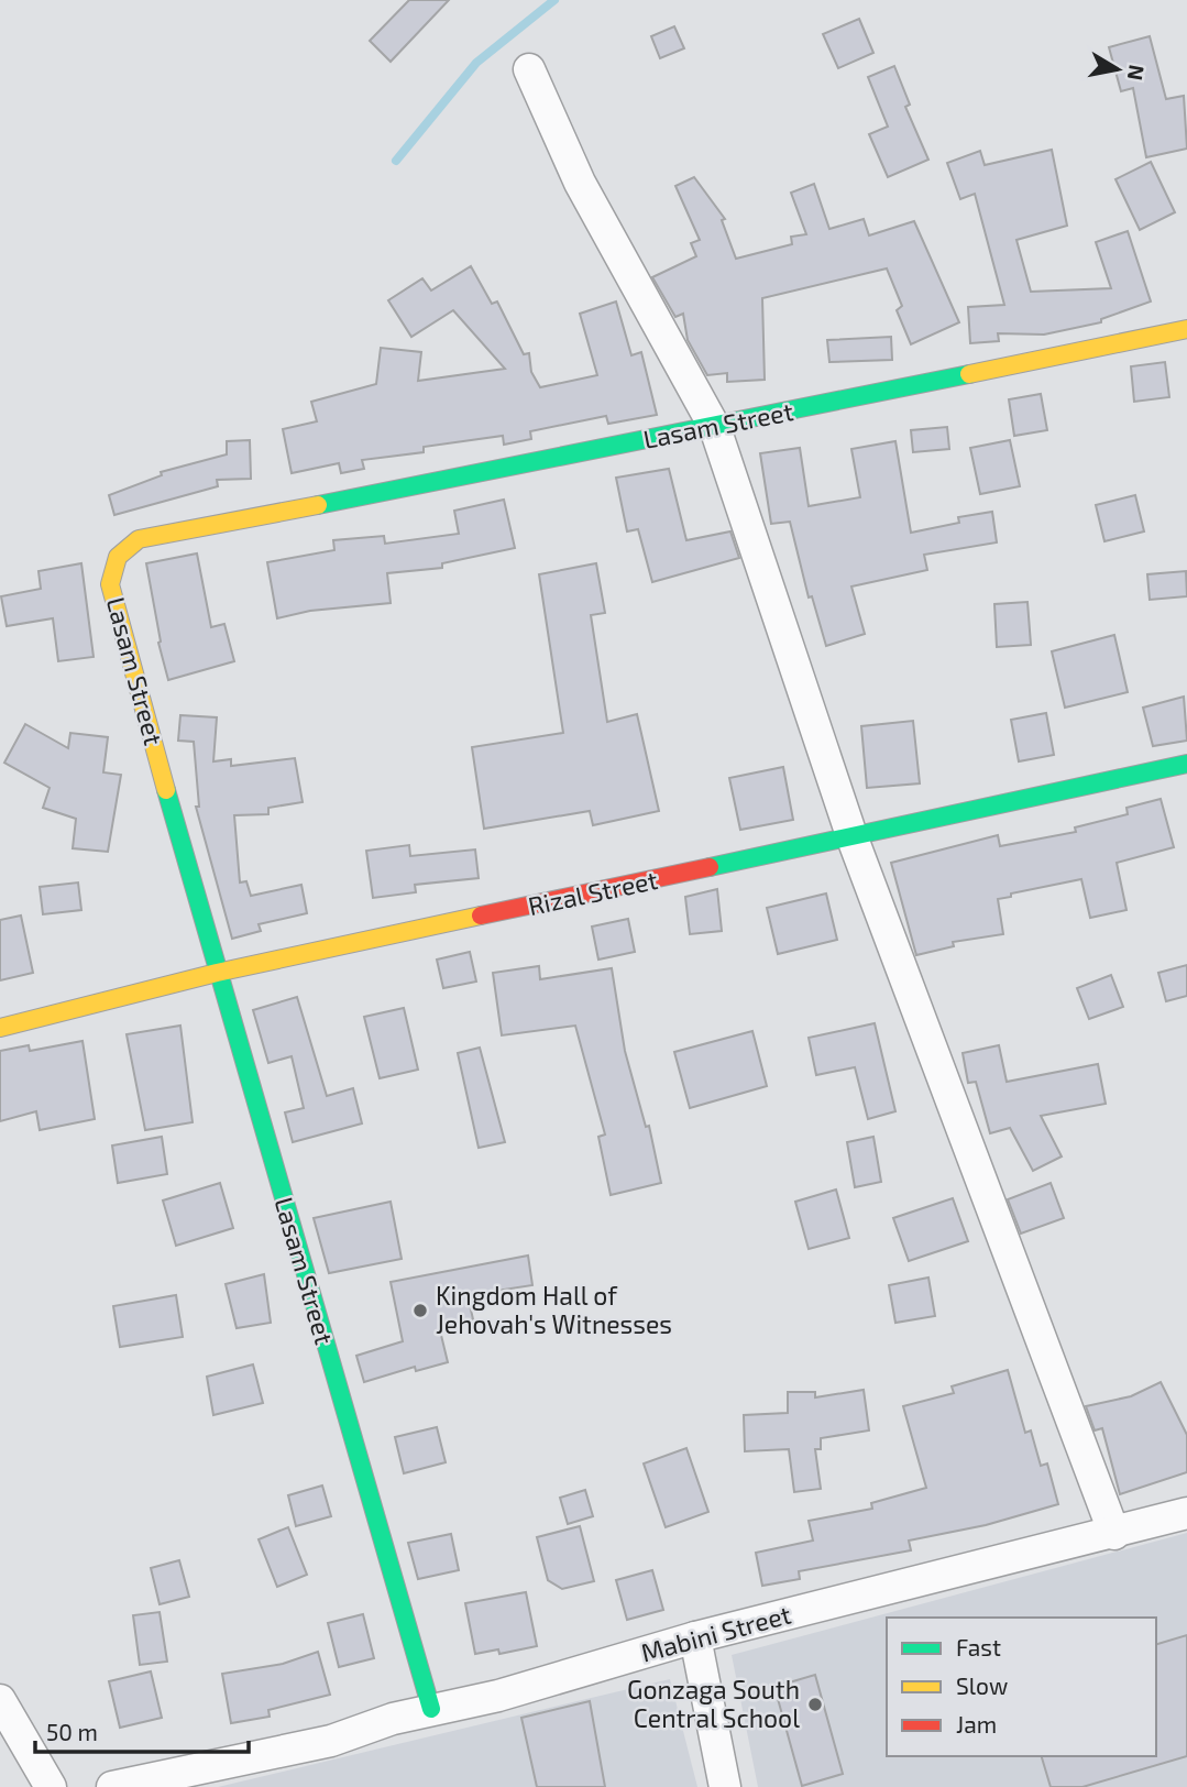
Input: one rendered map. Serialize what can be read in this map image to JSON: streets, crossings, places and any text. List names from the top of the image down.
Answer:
{
  "streets": {
    "street": ["Lasam Street", "Rizal Street", "Mabini Street"]
  },
  "crossings": [
    ["Lasam Street", "Rizal Street"],
    ["Lasam Street", "Mabini Street"]
  ],
  "places": ["Kingdom Hall of Jehovah's Witnesses", "Gonzaga South Central School"],
  "legend": ["Fast", "Slow", "Jam"],
  "scale_bar": "50 m",
  "north": "right"
}
